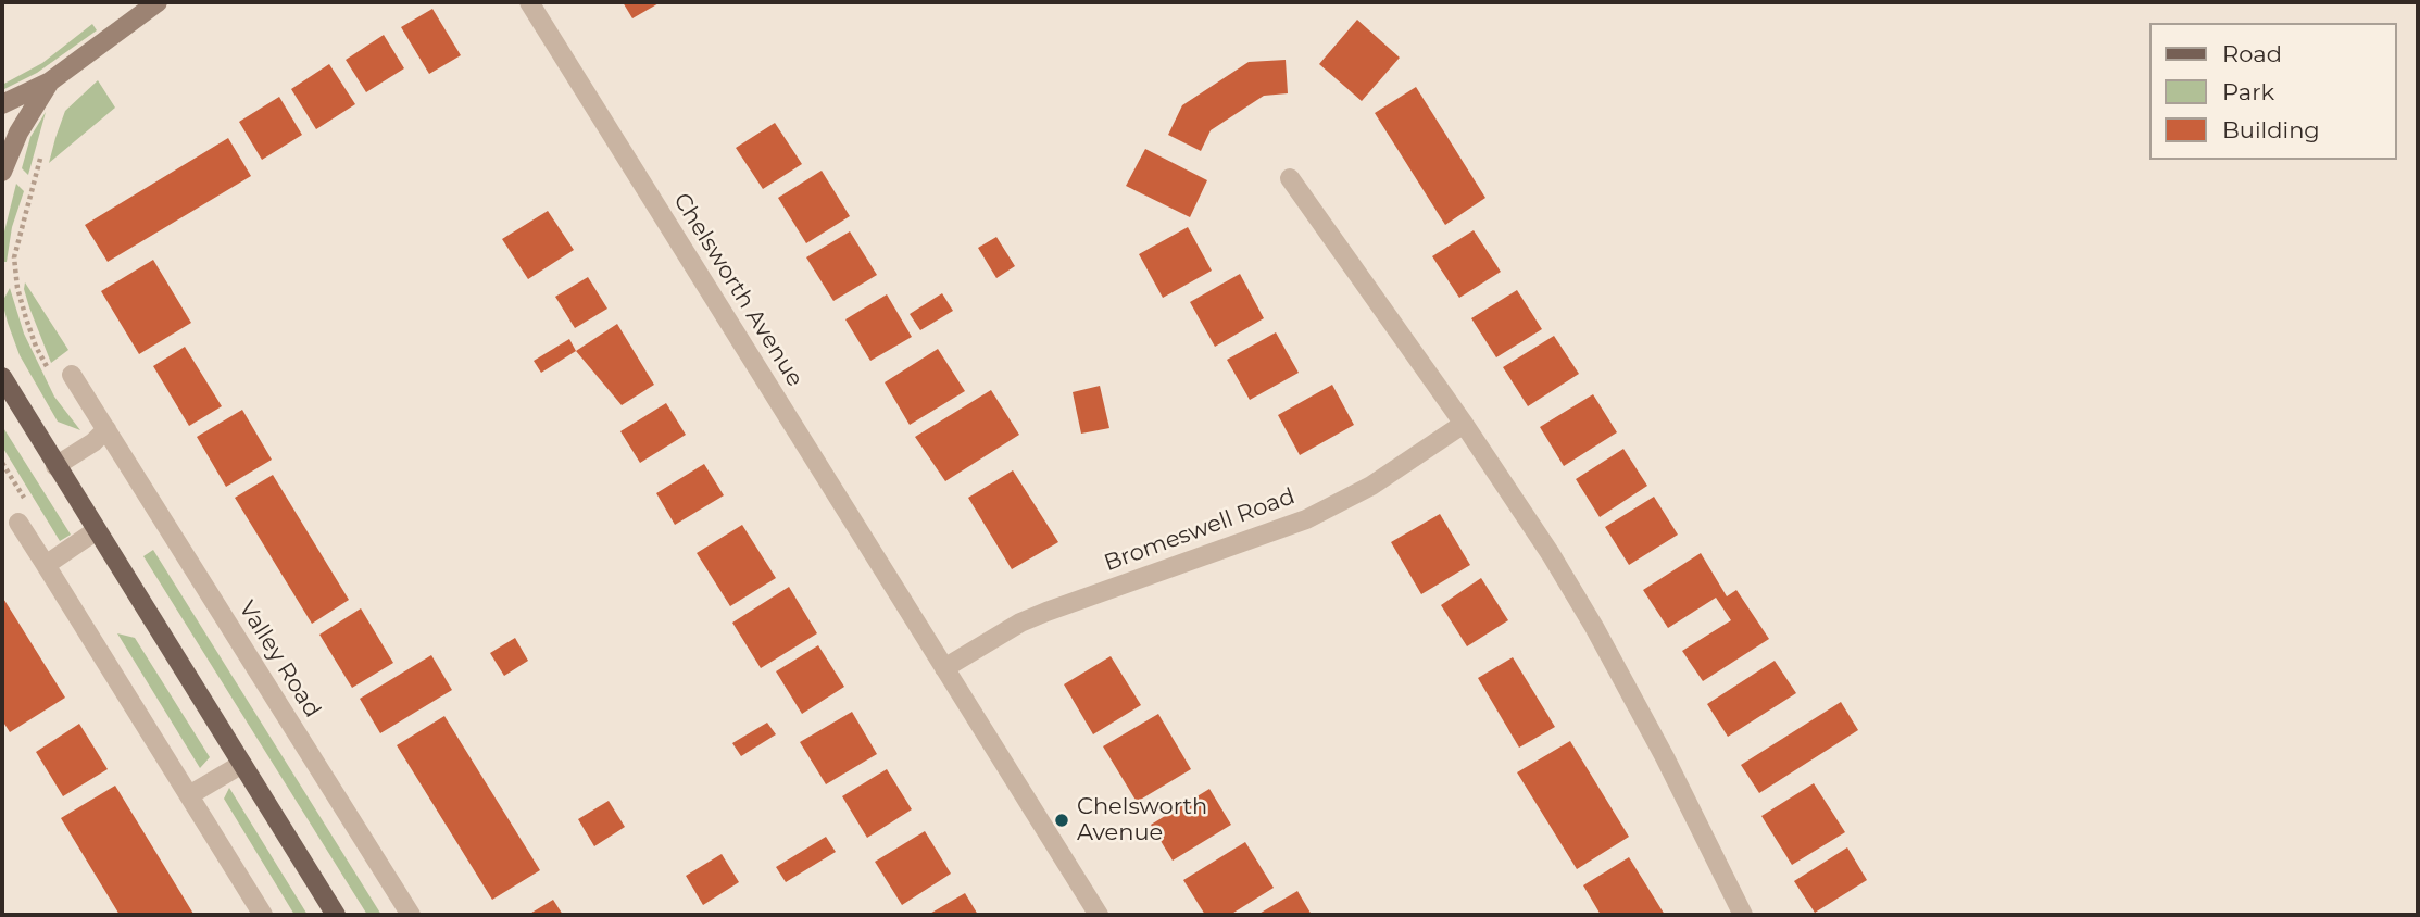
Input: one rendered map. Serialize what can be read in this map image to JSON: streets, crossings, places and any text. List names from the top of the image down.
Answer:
{
  "streets": {
    "street": ["Chelsworth Avenue", "Bromeswell Road", "Valley Road"]
  },
  "crossings": [
    ["Chelsworth Avenue", "Bromeswell Road"]
  ],
  "places": ["Chelsworth Avenue"],
  "legend": ["Road", "Park", "Building"]
}
